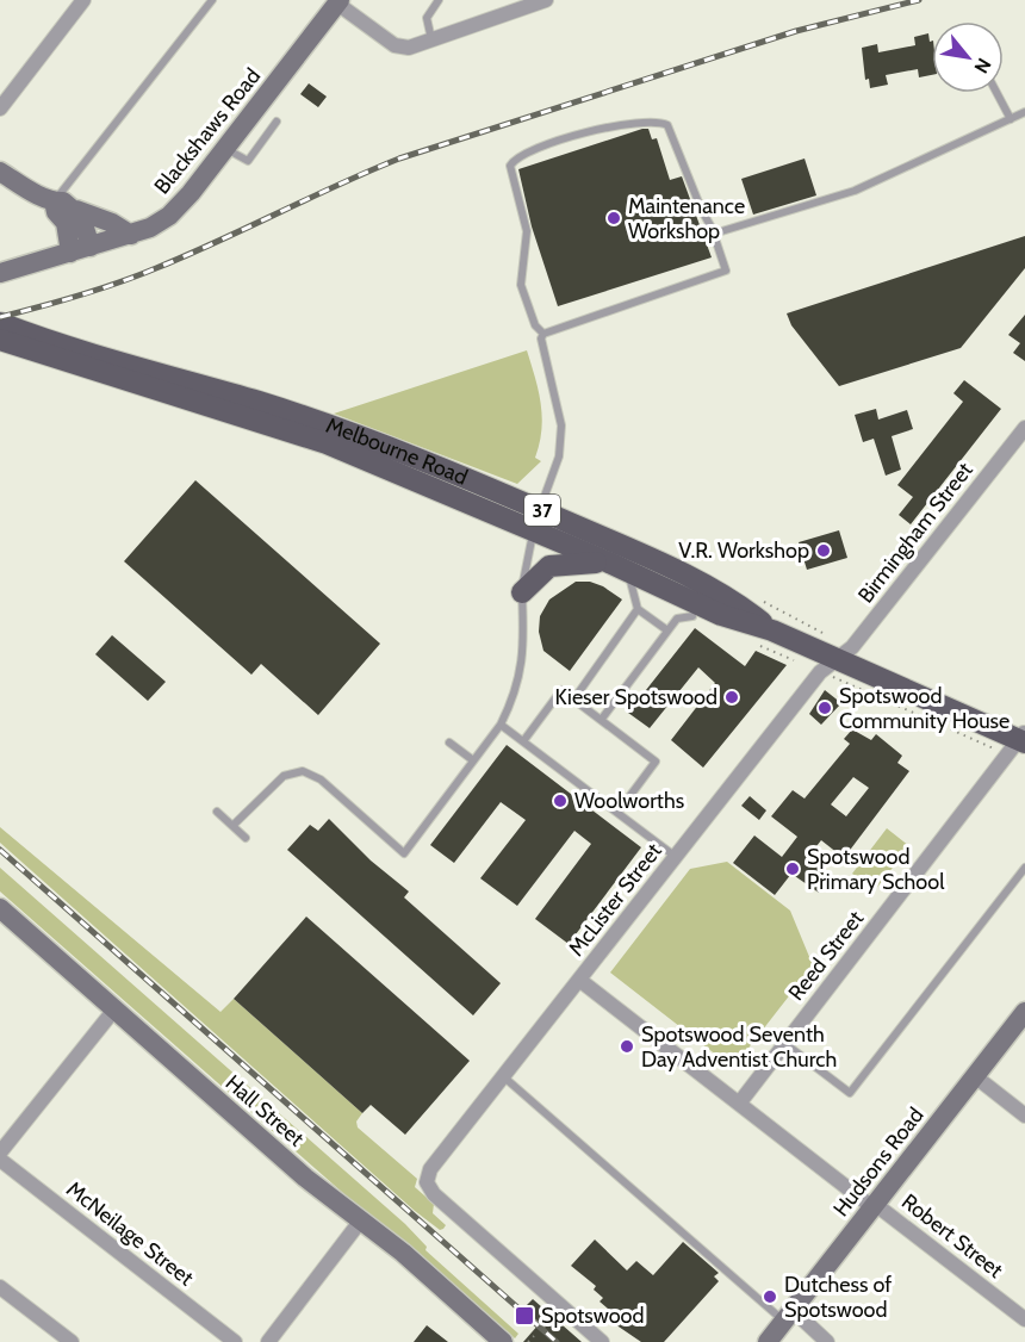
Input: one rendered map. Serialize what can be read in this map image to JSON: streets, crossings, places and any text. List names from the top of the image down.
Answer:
{
  "streets": {
    "main road": ["Melbourne Road", "37"],
    "street": [
      "Blackshaws Road",
      "Birmingham Street",
      "McLister Street",
      "Reed Street",
      "Hall Street",
      "Hudsons Road",
      "McNeilage Street",
      "Robert Street"
    ]
  },
  "crossings": [
    ["Melbourne Road", "Birmingham Street"],
    ["Melbourne Road", "McLister Street"],
    ["Melbourne Road", "Reed Street"],
    ["Birmingham Street", "McLister Street"],
    ["McLister Street", "Robert Street"],
    ["Reed Street", "Robert Street"],
    ["Hudsons Road", "Robert Street"]
  ],
  "places": {
    "other": [
      "Maintenance Workshop",
      "V.R. Workshop",
      "Kieser Spotswood",
      "Spotswood Community House",
      "Woolworths",
      "Spotswood Primary School",
      "Spotswood Seventh Day Adventist Church",
      "Dutchess of Spotswood"
    ],
    "transit": ["Spotswood"]
  },
  "north": "bottom right"
}
